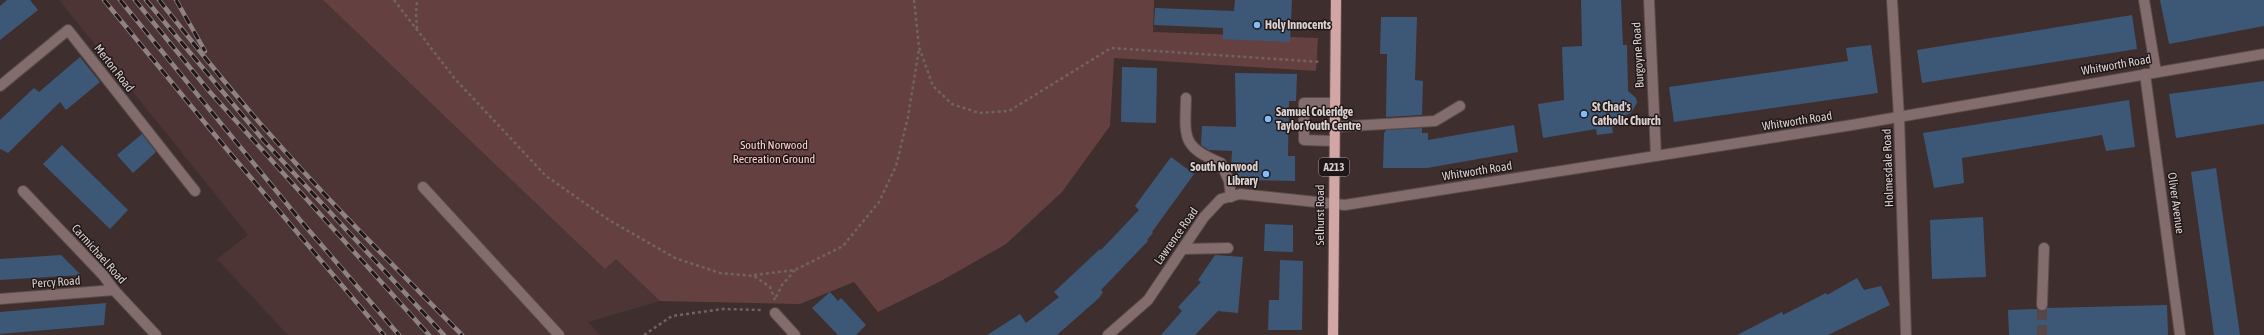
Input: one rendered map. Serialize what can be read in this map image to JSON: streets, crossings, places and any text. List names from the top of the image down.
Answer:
{
  "streets": {
    "main road": ["A213", "Selhurst Road"],
    "street": [
      "Burgoyne Road",
      "Whitworth Road",
      "Merton Road",
      "Holmesdale Road",
      "Oliver Avenue",
      "Lawrence Road",
      "Carmichael Road",
      "Percy Road"
    ]
  },
  "crossings": [
    ["Burgoyne Road", "Whitworth Road"],
    ["Whitworth Road", "Holmesdale Road"],
    ["Whitworth Road", "Oliver Avenue"],
    ["Whitworth Road", "Selhurst Road"],
    ["Whitworth Road", "Lawrence Road"],
    ["Selhurst Road", "Lawrence Road"],
    ["Carmichael Road", "Percy Road"]
  ],
  "parks": ["South Norwood Recreation Ground"],
  "places": [
    "Holy Innocents",
    "St Chad's Catholic Church",
    "Samuel Coleridge Taylor Youth Centre",
    "South Norwood Library"
  ]
}
